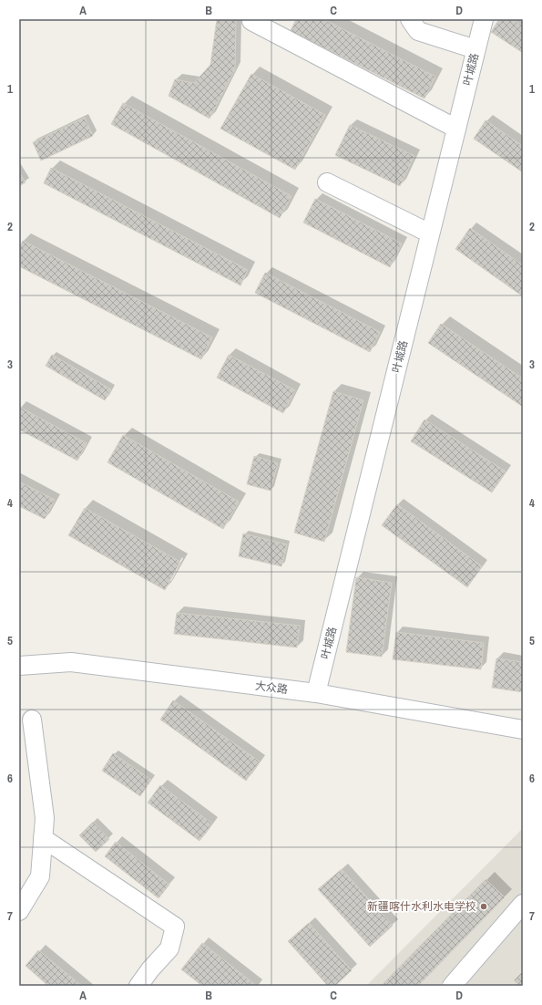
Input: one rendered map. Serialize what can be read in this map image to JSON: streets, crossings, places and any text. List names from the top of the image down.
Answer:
{
  "streets": {
    "street": ["叶城路", "大众路"]
  },
  "crossings": [
    ["叶城路", "大众路"]
  ],
  "places": ["新疆喀什水利水电学校"],
  "grid": {
    "columns": [
      "A",
      "B",
      "C",
      "D"
    ],
    "rows": [
      "1",
      "2",
      "3",
      "4",
      "5",
      "6",
      "7"
    ]
  }
}
